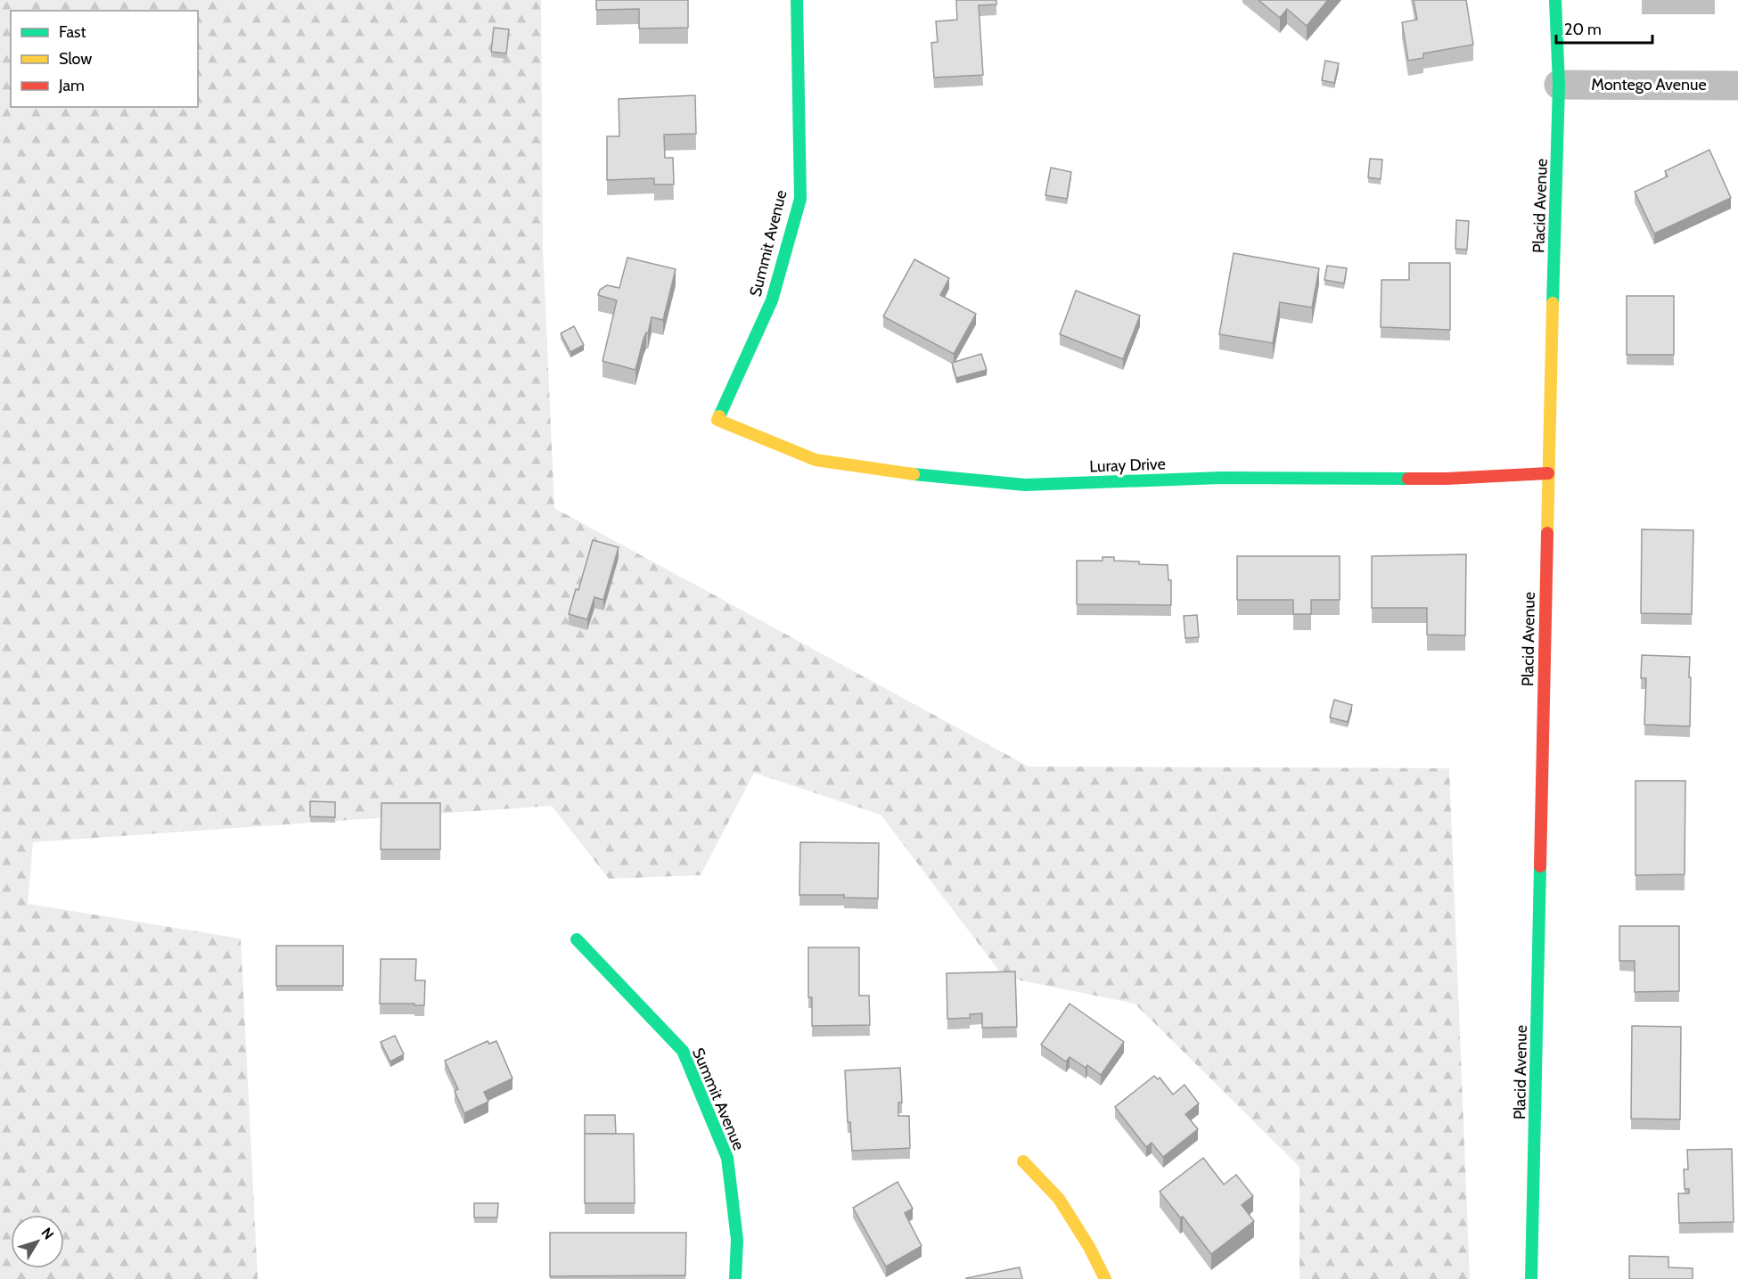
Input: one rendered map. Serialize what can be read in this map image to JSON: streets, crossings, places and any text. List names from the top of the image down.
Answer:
{
  "streets": {
    "street": [
      "Montego Avenue",
      "Placid Avenue",
      "Summit Avenue",
      "Luray Drive"
    ]
  },
  "crossings": [
    ["Montego Avenue", "Placid Avenue"],
    ["Placid Avenue", "Luray Drive"],
    ["Summit Avenue", "Luray Drive"]
  ],
  "legend": ["Fast", "Slow", "Jam"],
  "scale_bar": "20 m",
  "north": "top right"
}
